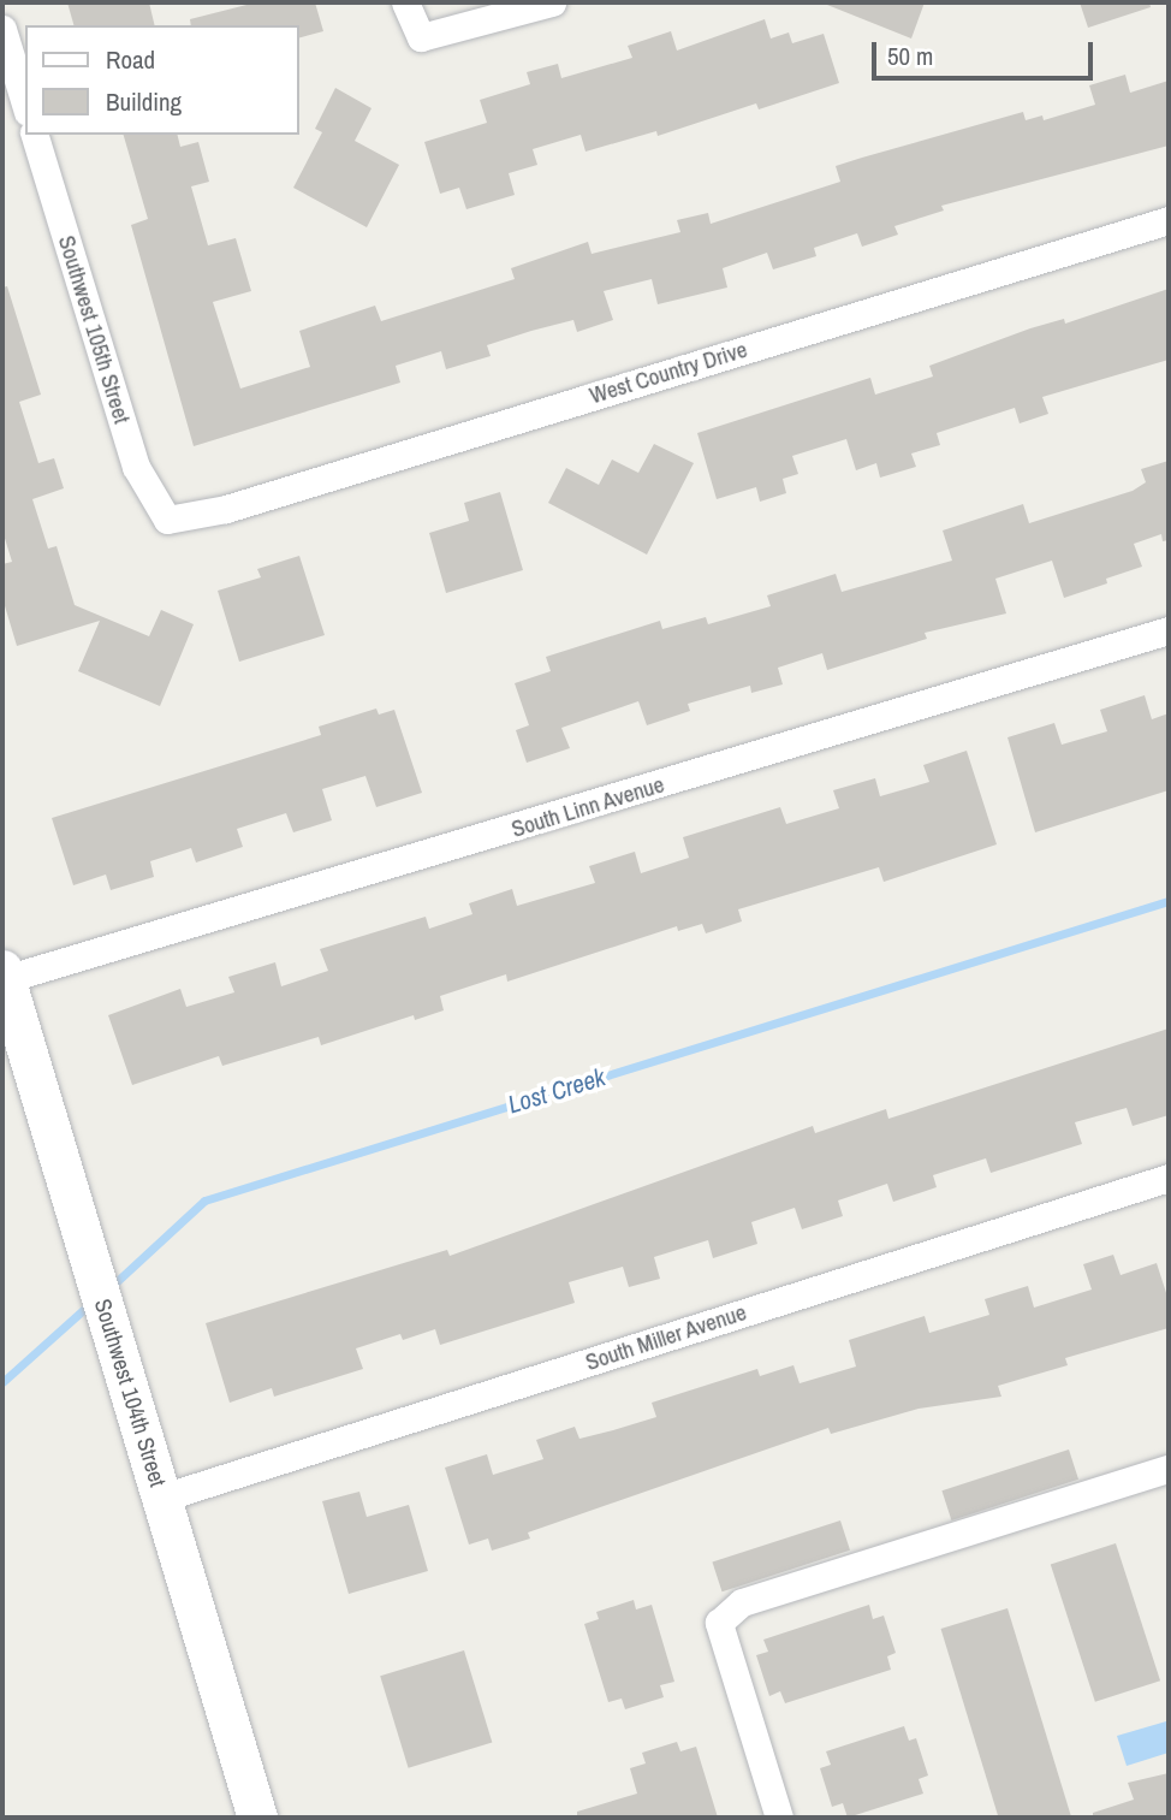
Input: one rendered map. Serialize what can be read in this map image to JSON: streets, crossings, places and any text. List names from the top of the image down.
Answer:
{
  "streets": {
    "main road": ["Southwest 104th Street"],
    "street": [
      "Southwest 105th Street",
      "West Country Drive",
      "South Linn Avenue",
      "South Miller Avenue"
    ]
  },
  "crossings": [
    ["Southwest 105th Street", "West Country Drive"],
    ["South Linn Avenue", "Southwest 104th Street"],
    ["South Miller Avenue", "Southwest 104th Street"]
  ],
  "water": ["Lost Creek"],
  "legend": ["Road", "Building"],
  "scale_bar": "50 m"
}
